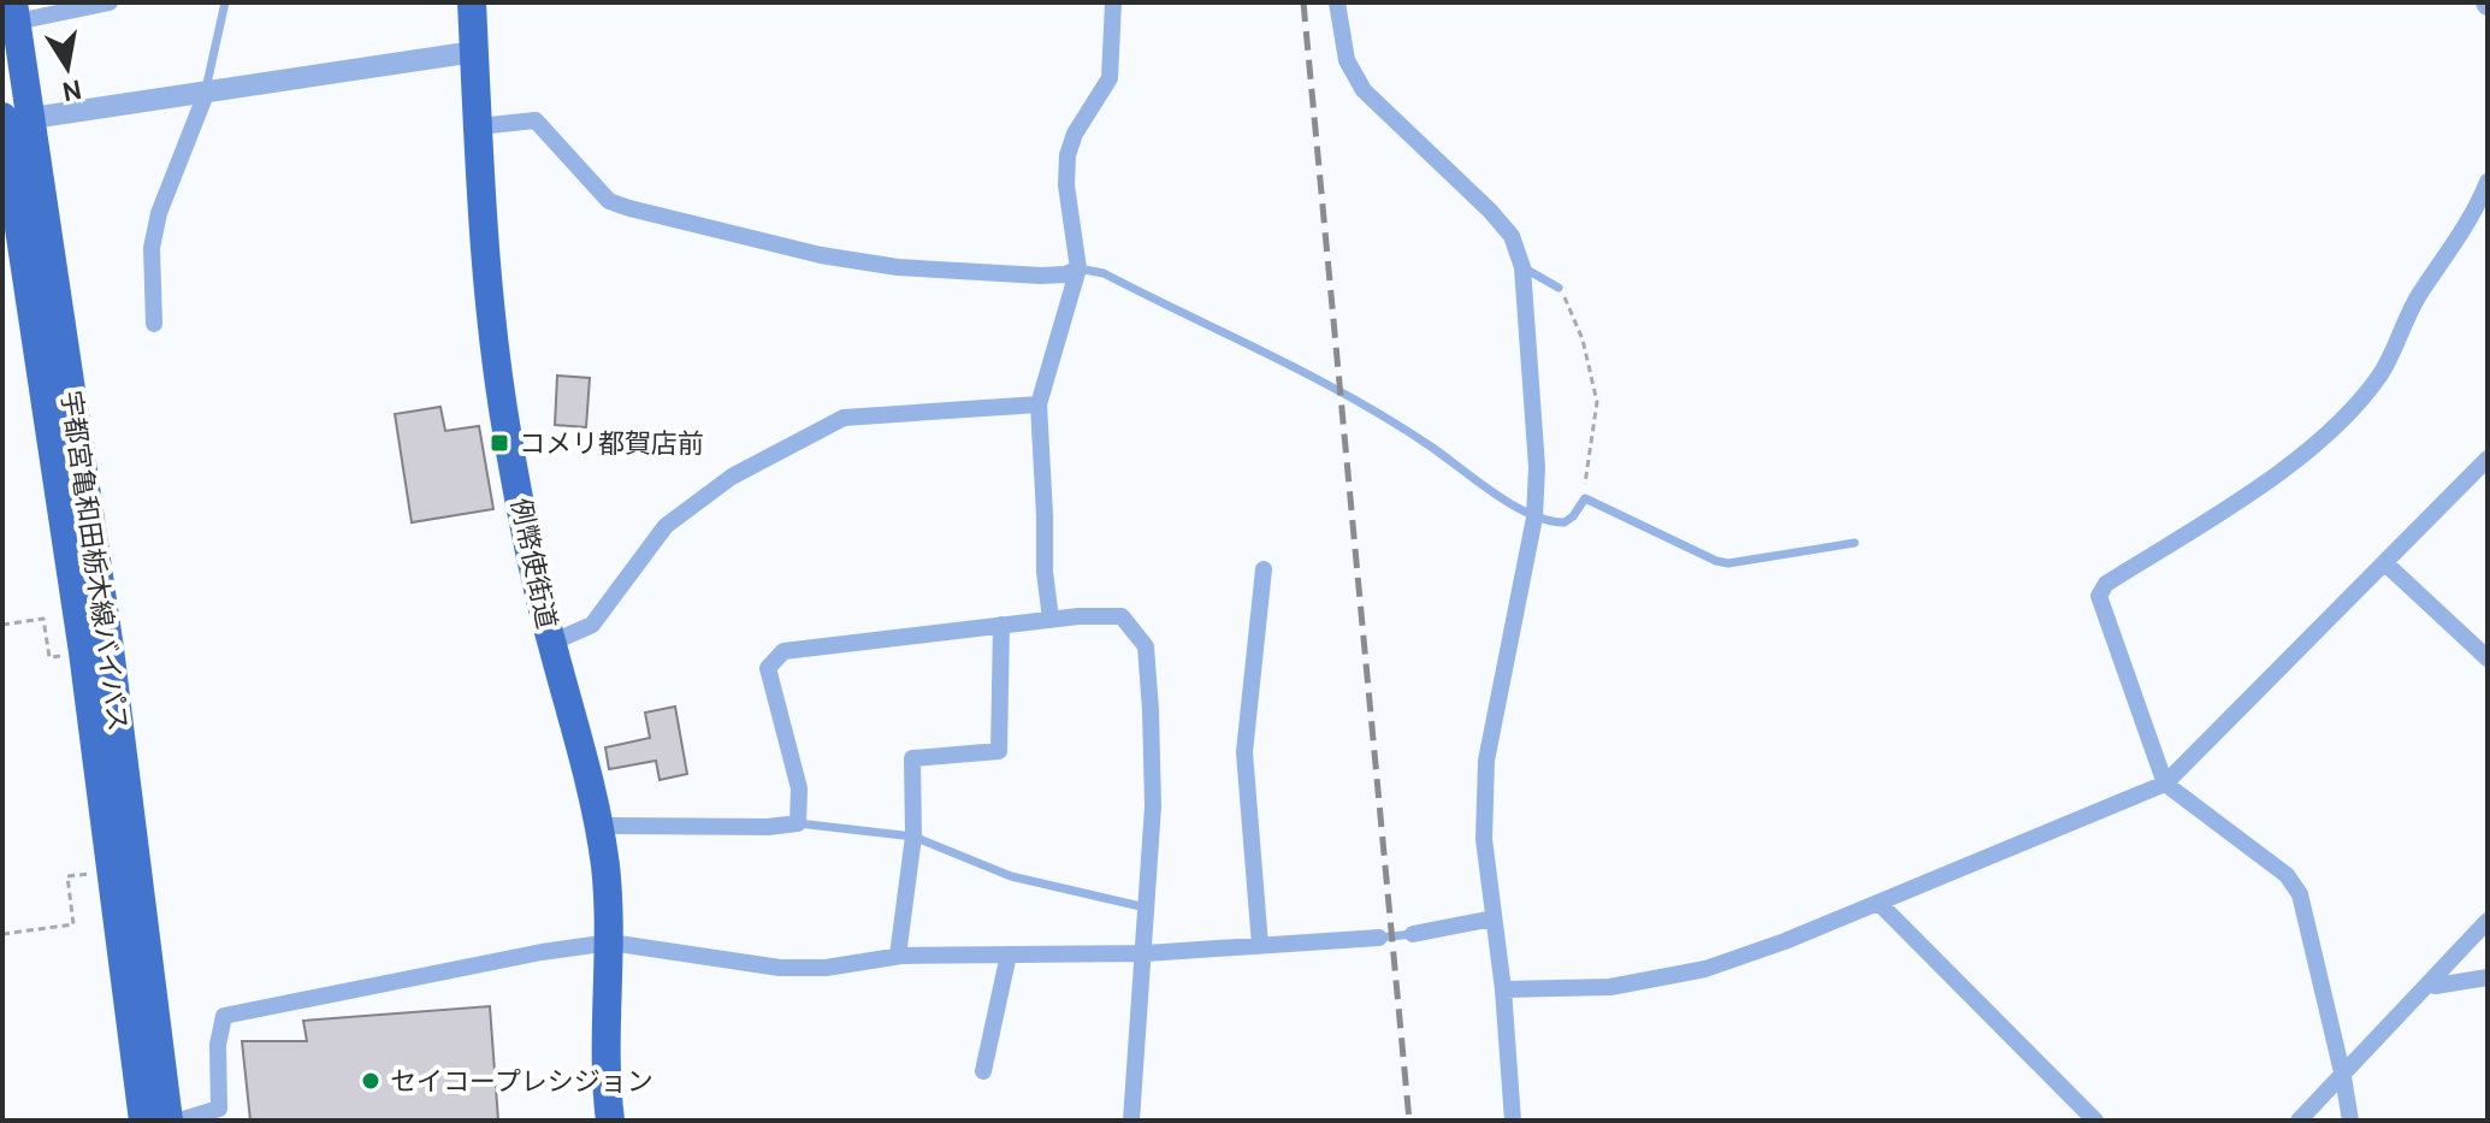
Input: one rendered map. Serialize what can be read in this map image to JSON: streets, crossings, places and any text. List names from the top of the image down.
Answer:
{
  "streets": {
    "main road": ["宇都宮亀和田栃木線バイパス", "例幣使街道"]
  },
  "places": {
    "transit": ["コメリ都賀店前"],
    "other": ["セイコープレシジョン"]
  },
  "north": "bottom"
}
